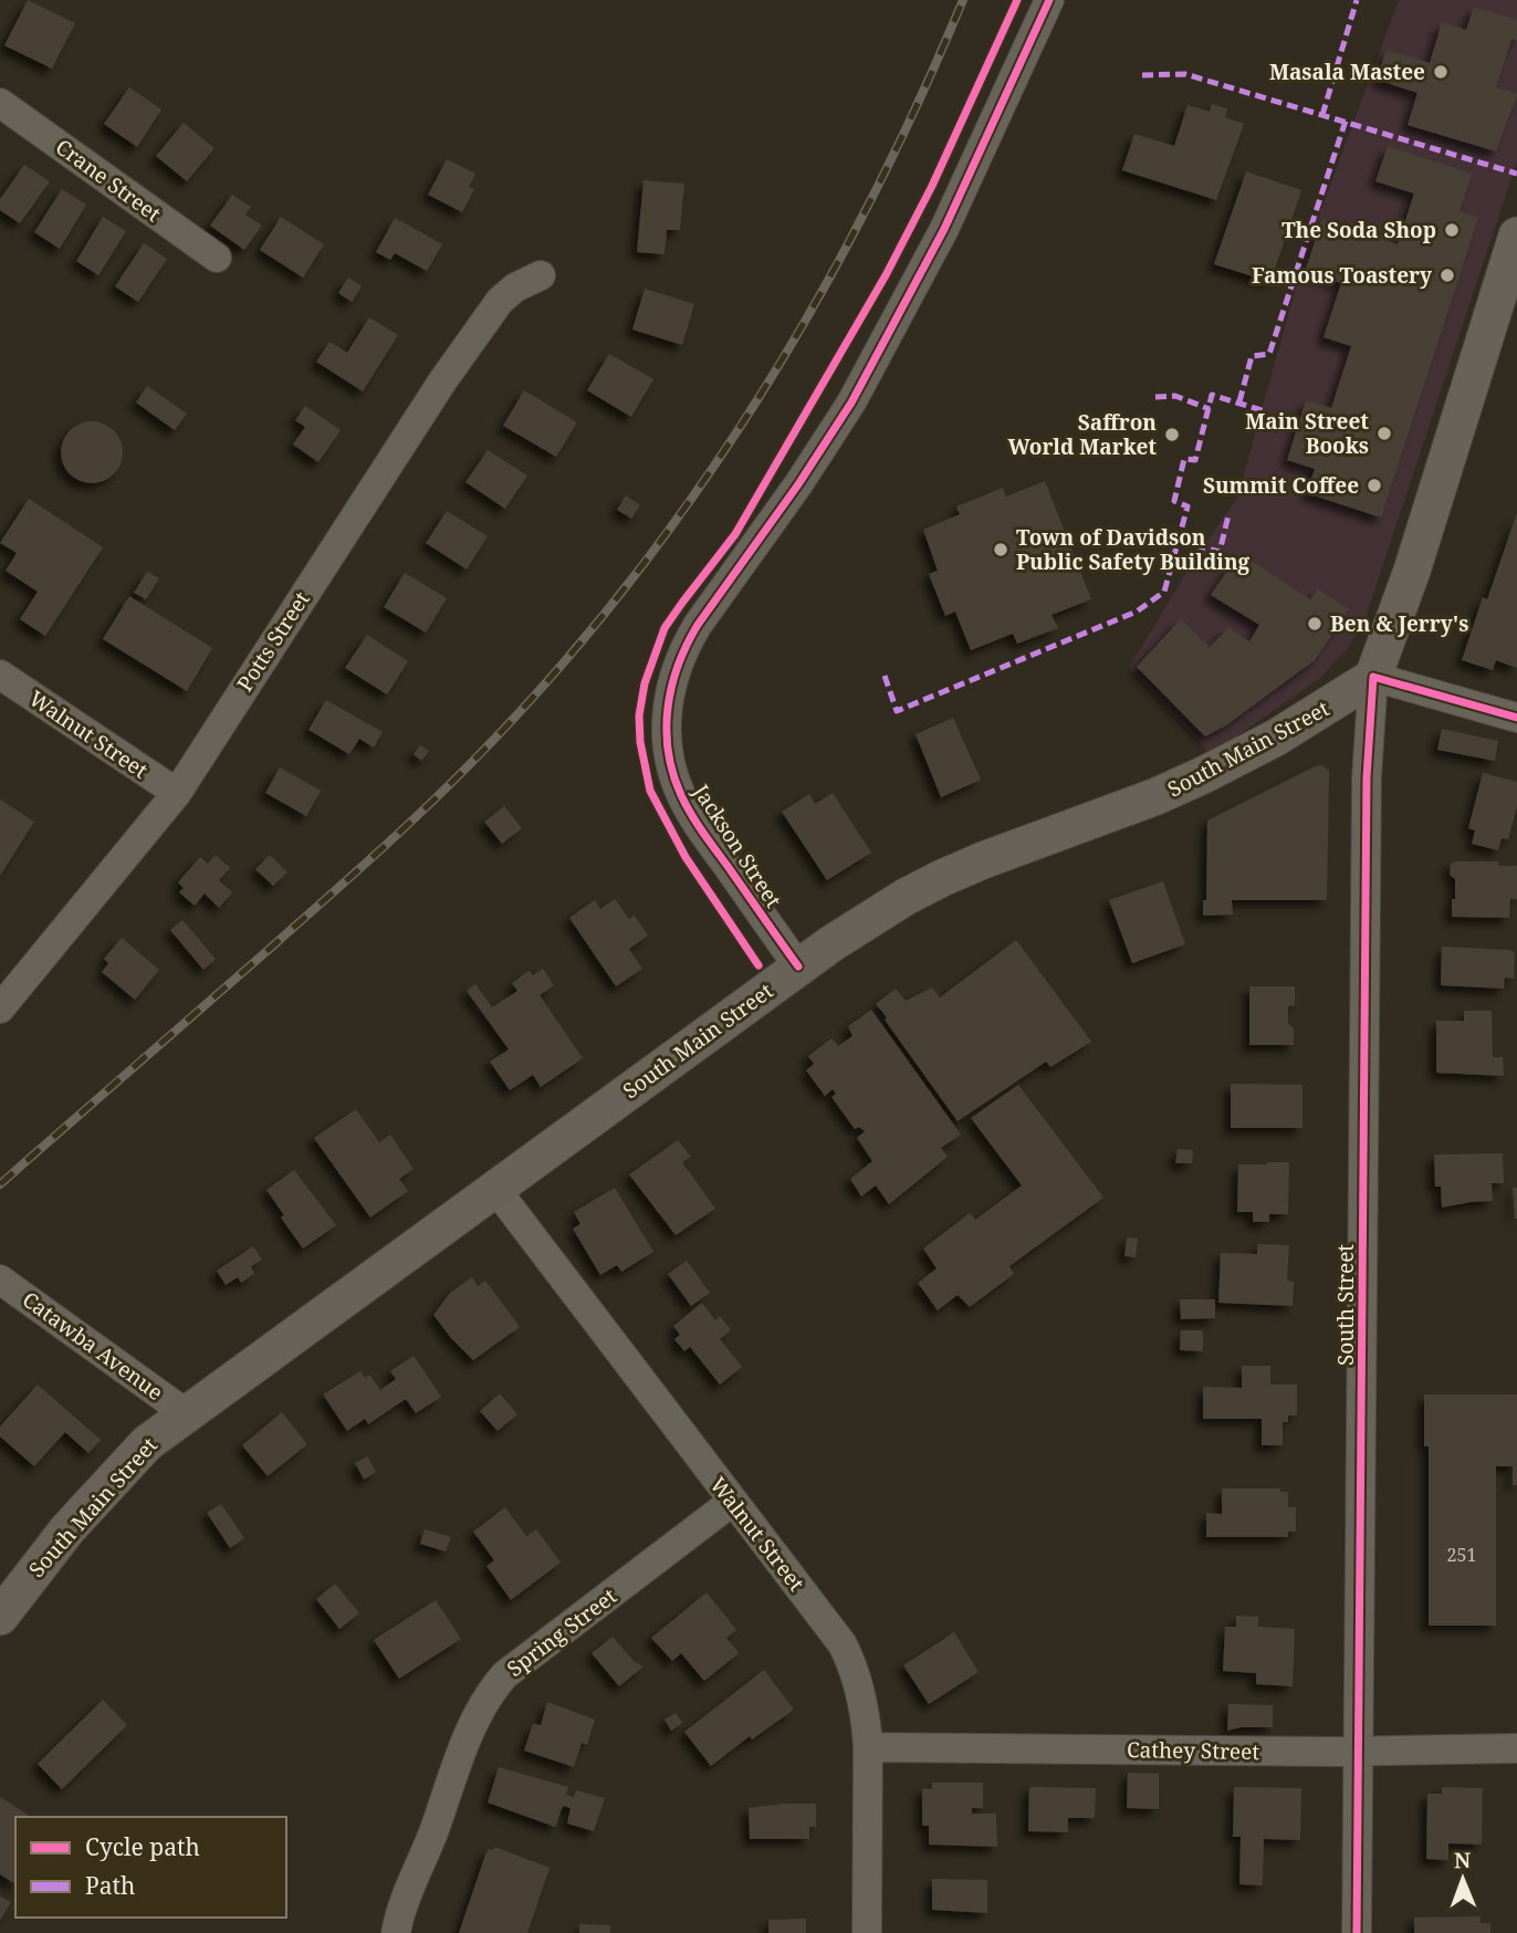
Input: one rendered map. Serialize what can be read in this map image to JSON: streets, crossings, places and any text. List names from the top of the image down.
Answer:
{
  "streets": {
    "main road": ["South Main Street"],
    "street": [
      "Crane Street",
      "Potts Street",
      "Walnut Street",
      "Jackson Street",
      "South Street",
      "Catawba Avenue",
      "Spring Street",
      "Cathey Street"
    ]
  },
  "crossings": [
    ["Potts Street", "Walnut Street"],
    ["Walnut Street", "South Main Street"],
    ["Walnut Street", "Spring Street"],
    ["Walnut Street", "Cathey Street"],
    ["South Main Street", "Jackson Street"],
    ["South Main Street", "South Street"],
    ["South Main Street", "Catawba Avenue"],
    ["South Street", "Cathey Street"]
  ],
  "places": [
    "Masala Mastee",
    "The Soda Shop",
    "Famous Toastery",
    "Main Street Books",
    "Saffron World Market",
    "Summit Coffee",
    "Town of Davidson Public Safety Building",
    "Ben & Jerry's"
  ],
  "house_numbers": ["251"],
  "legend": ["Cycle path", "Path"],
  "north": "top"
}
